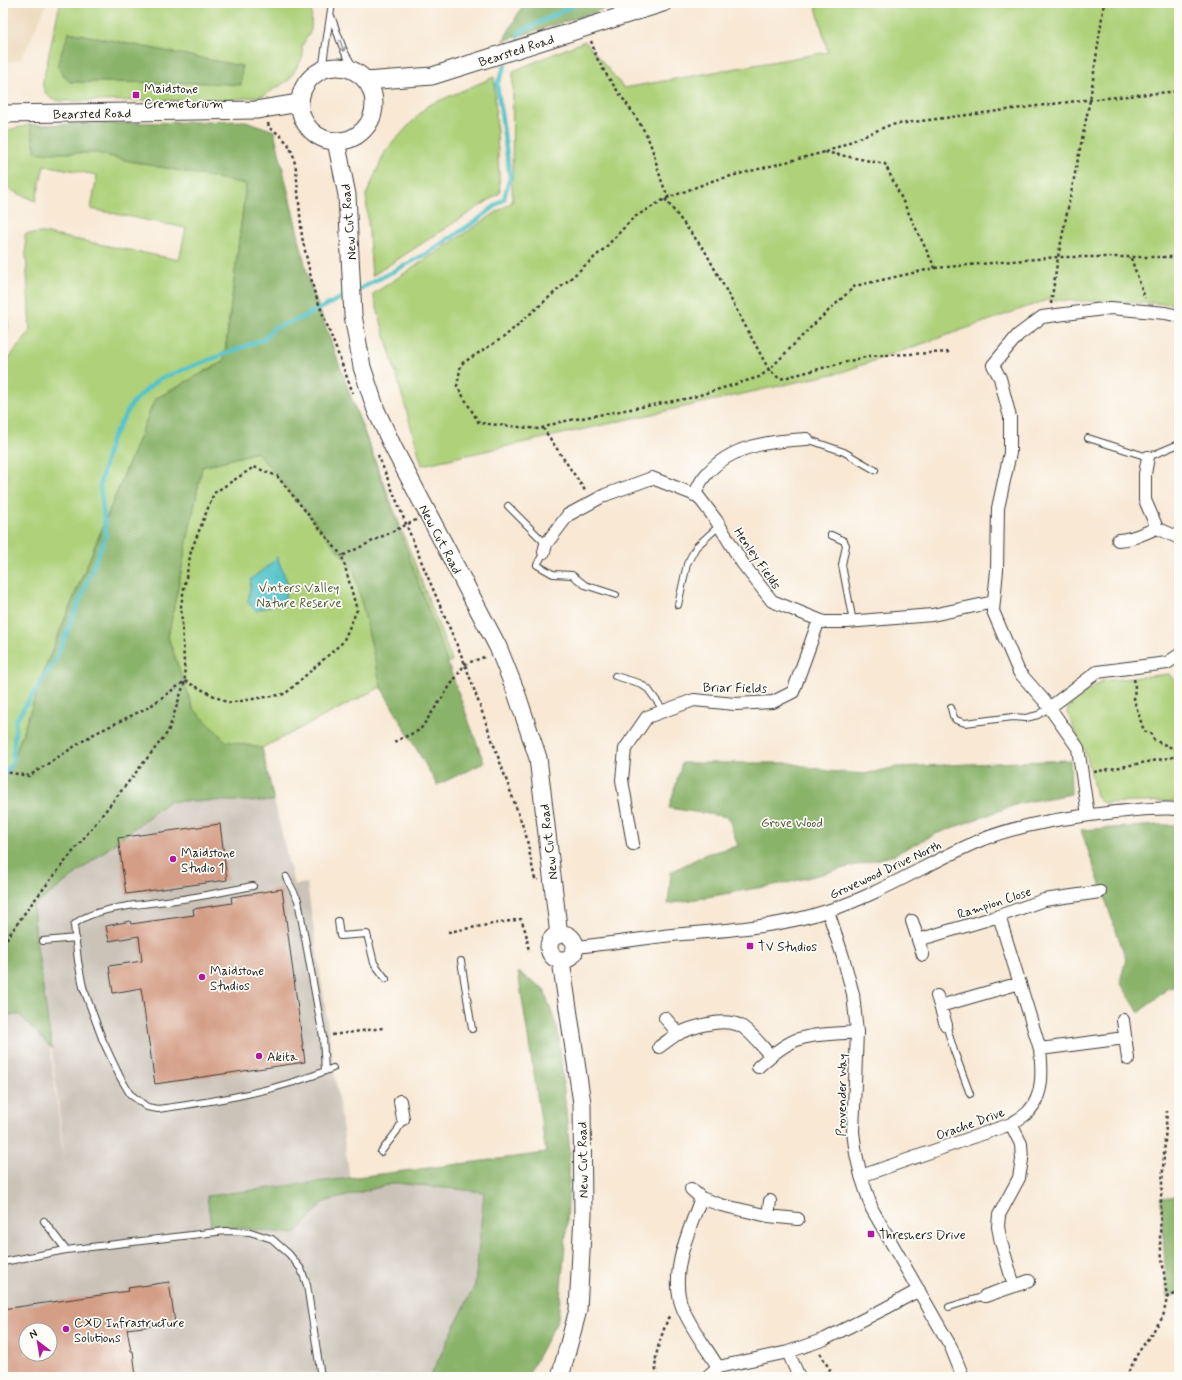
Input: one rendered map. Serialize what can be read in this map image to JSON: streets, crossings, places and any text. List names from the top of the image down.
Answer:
{
  "streets": {
    "street": [
      "Bearsted Road",
      "New Cut Road",
      "Henley Fields",
      "Briar Fields",
      "Grovewood Drive North",
      "Rampion Close",
      "Provender Way",
      "Orache Drive"
    ]
  },
  "crossings": [
    ["Bearsted Road", "New Cut Road"],
    ["New Cut Road", "Grovewood Drive North"],
    ["Henley Fields", "Briar Fields"],
    ["Grovewood Drive North", "Provender Way"],
    ["Rampion Close", "Orache Drive"],
    ["Provender Way", "Orache Drive"]
  ],
  "parks": ["Vinters Valley Nature Reserve", "Grove Wood"],
  "places": {
    "transit": ["Maidstone Cremetorium", "TV Studios", "Threshers Drive"],
    "other": [
      "Maidstone Studio 1",
      "Maidstone Studios",
      "Akita",
      "CXD Infrastructure Solutions"
    ]
  },
  "north": "top left"
}
